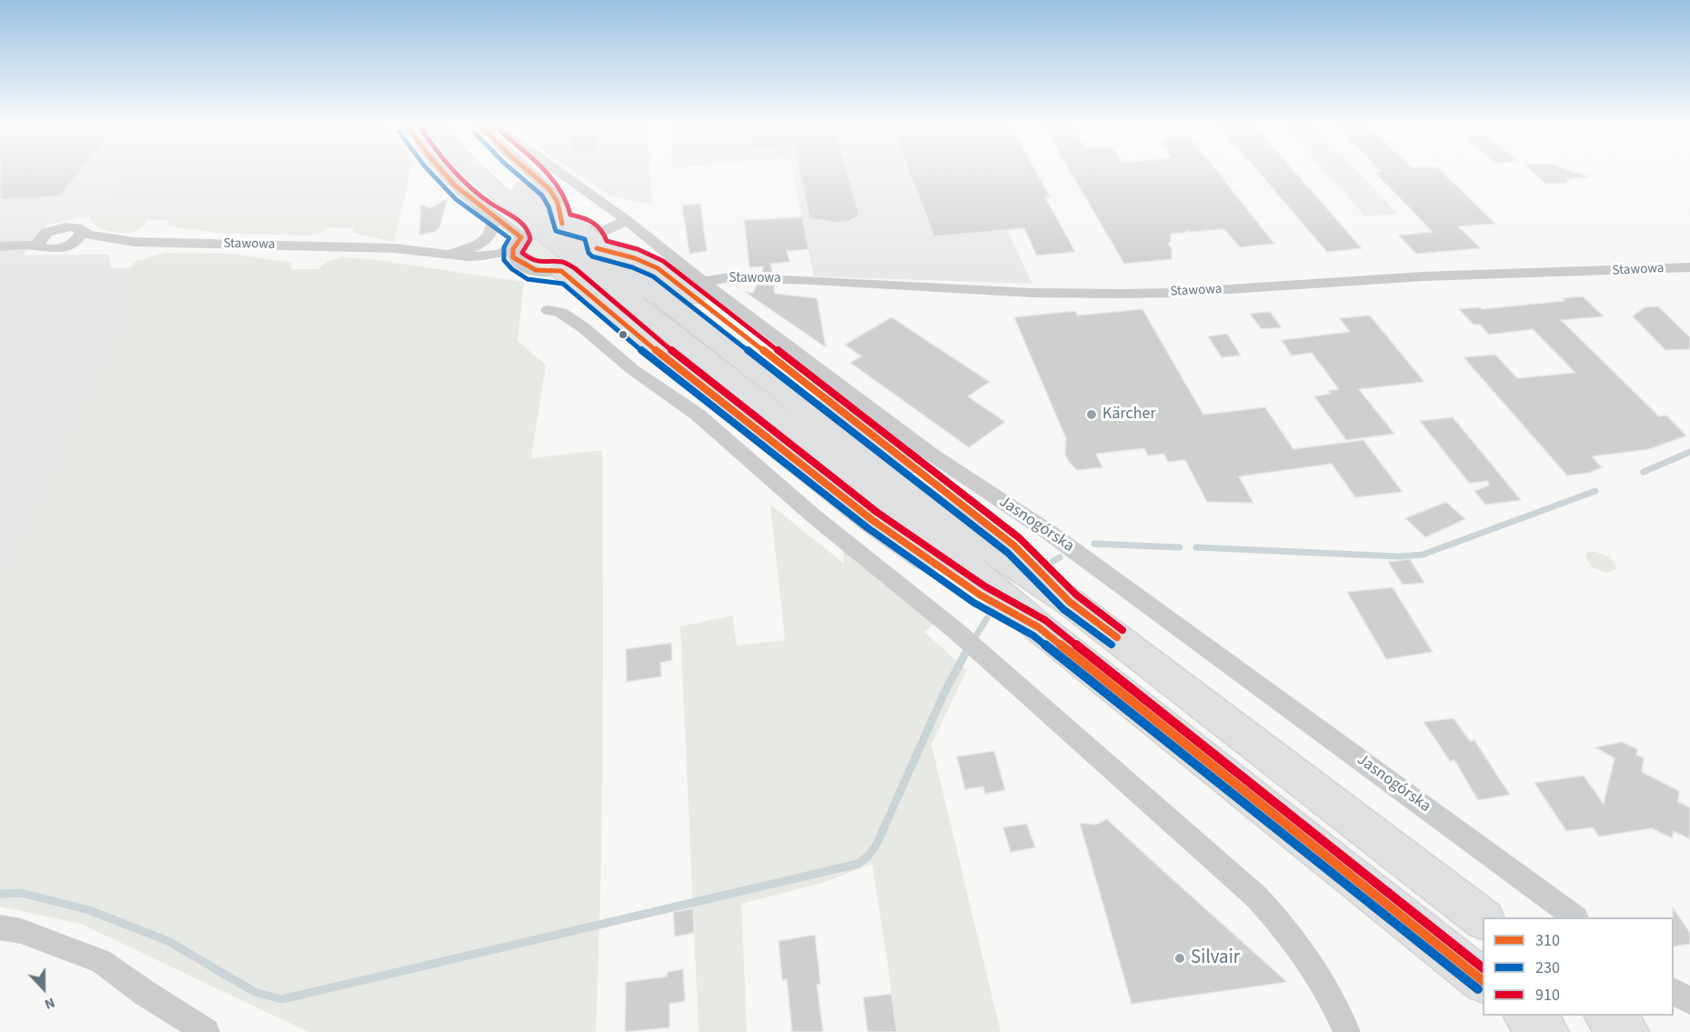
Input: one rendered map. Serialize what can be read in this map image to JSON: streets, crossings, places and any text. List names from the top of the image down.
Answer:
{
  "streets": {
    "street": ["Stawowa", "Jasnogórska"]
  },
  "crossings": [
    ["Stawowa", "Jasnogórska"]
  ],
  "places": ["Kärcher", "Silvair"],
  "lines": ["transit line 310", "transit line 230", "transit line 910"],
  "legend": ["310", "230", "910"],
  "north": "bottom"
}
